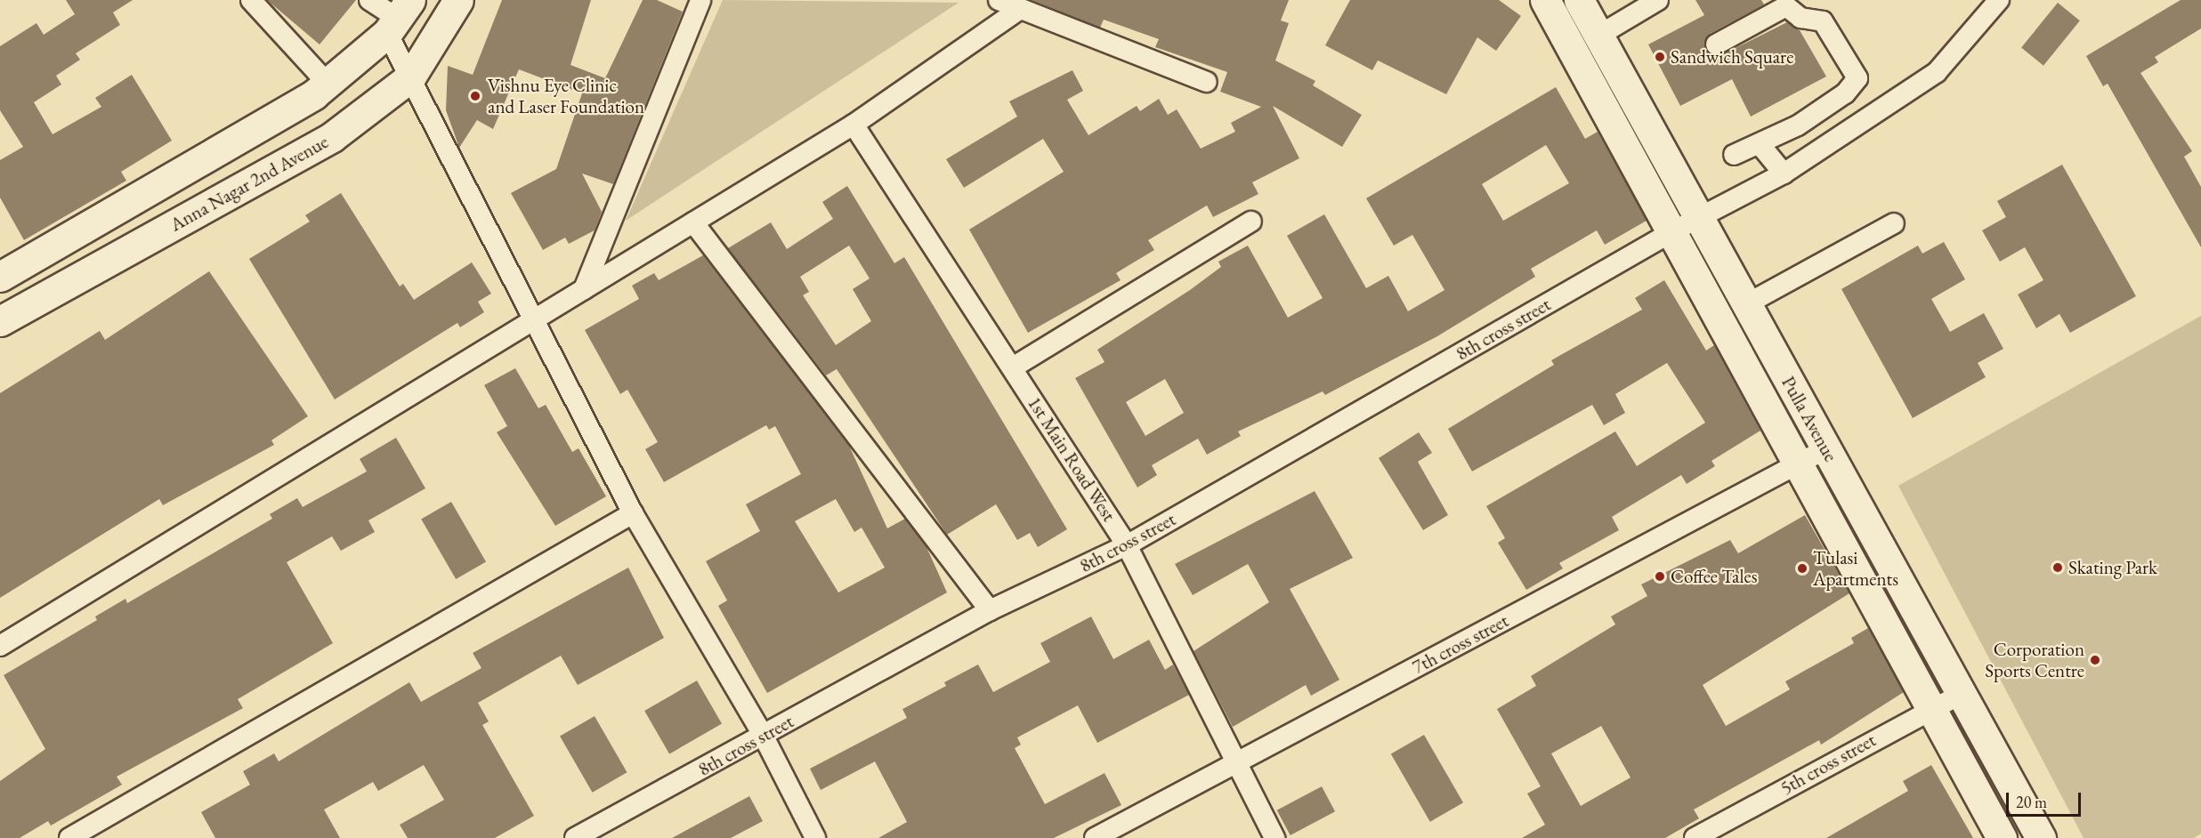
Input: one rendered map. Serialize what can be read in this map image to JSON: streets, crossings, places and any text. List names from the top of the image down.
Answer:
{
  "streets": {
    "street": [
      "Anna Nagar 2nd Avenue",
      "8th cross street",
      "Pulla Avenue",
      "1st Main Road West",
      "7th cross street",
      "5th cross street"
    ]
  },
  "crossings": [
    ["8th cross street", "Pulla Avenue"],
    ["8th cross street", "1st Main Road West"],
    ["Pulla Avenue", "7th cross street"],
    ["Pulla Avenue", "5th cross street"],
    ["1st Main Road West", "7th cross street"]
  ],
  "places": [
    "Sandwich Square",
    "Vishnu Eye Clinic and Laser Foundation",
    "Skating Park",
    "Tulasi Apartments",
    "Coffee Tales",
    "Corporation Sports Centre"
  ],
  "scale_bar": "20 m"
}
